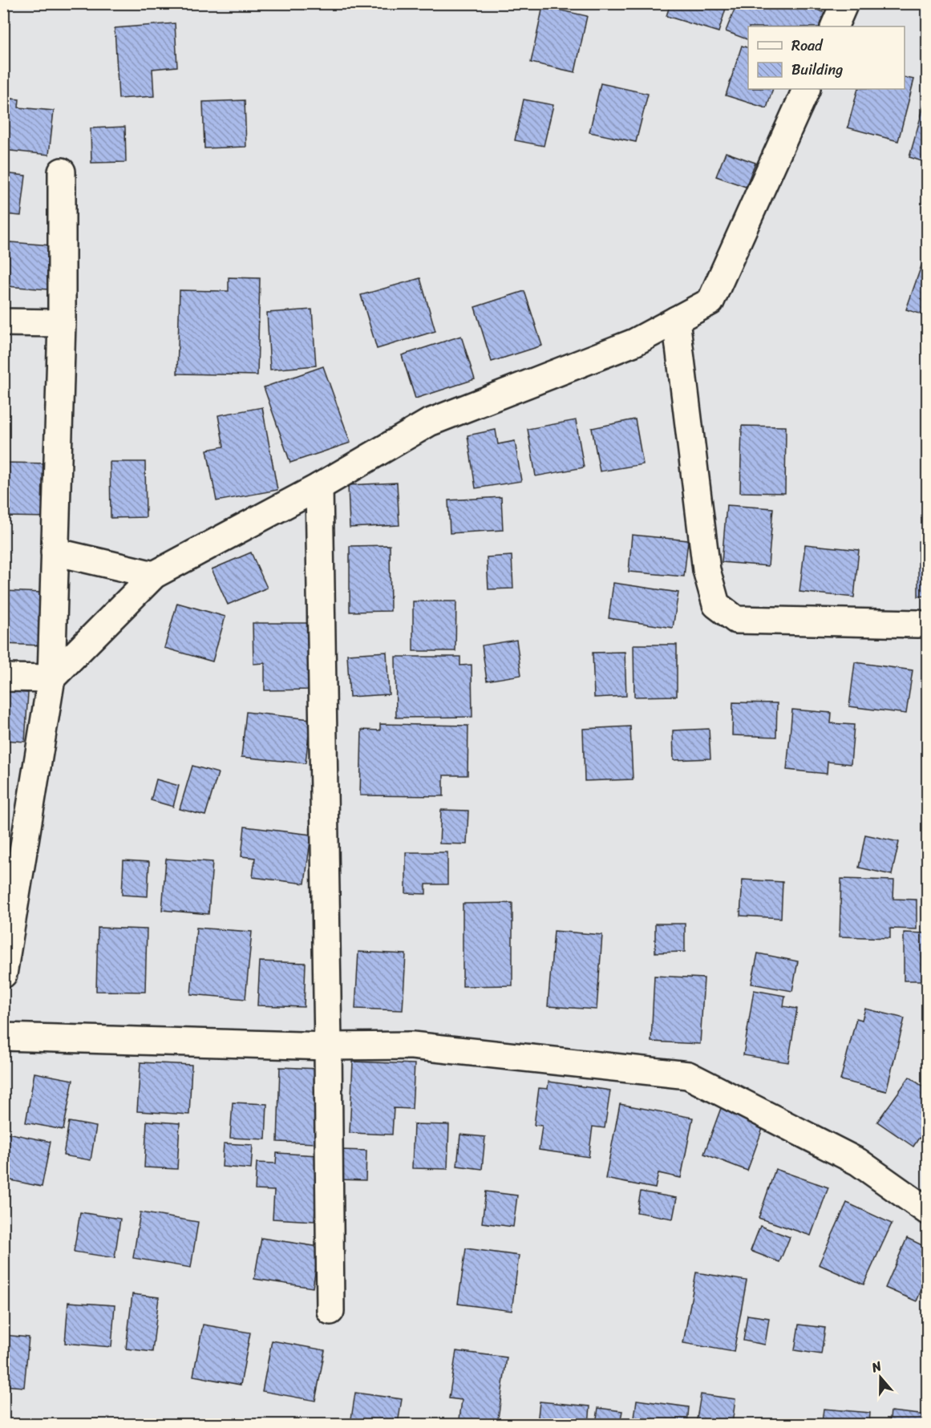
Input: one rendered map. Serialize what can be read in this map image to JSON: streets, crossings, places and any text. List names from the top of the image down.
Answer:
{
  "legend": ["Road", "Building"],
  "north": "top"
}
